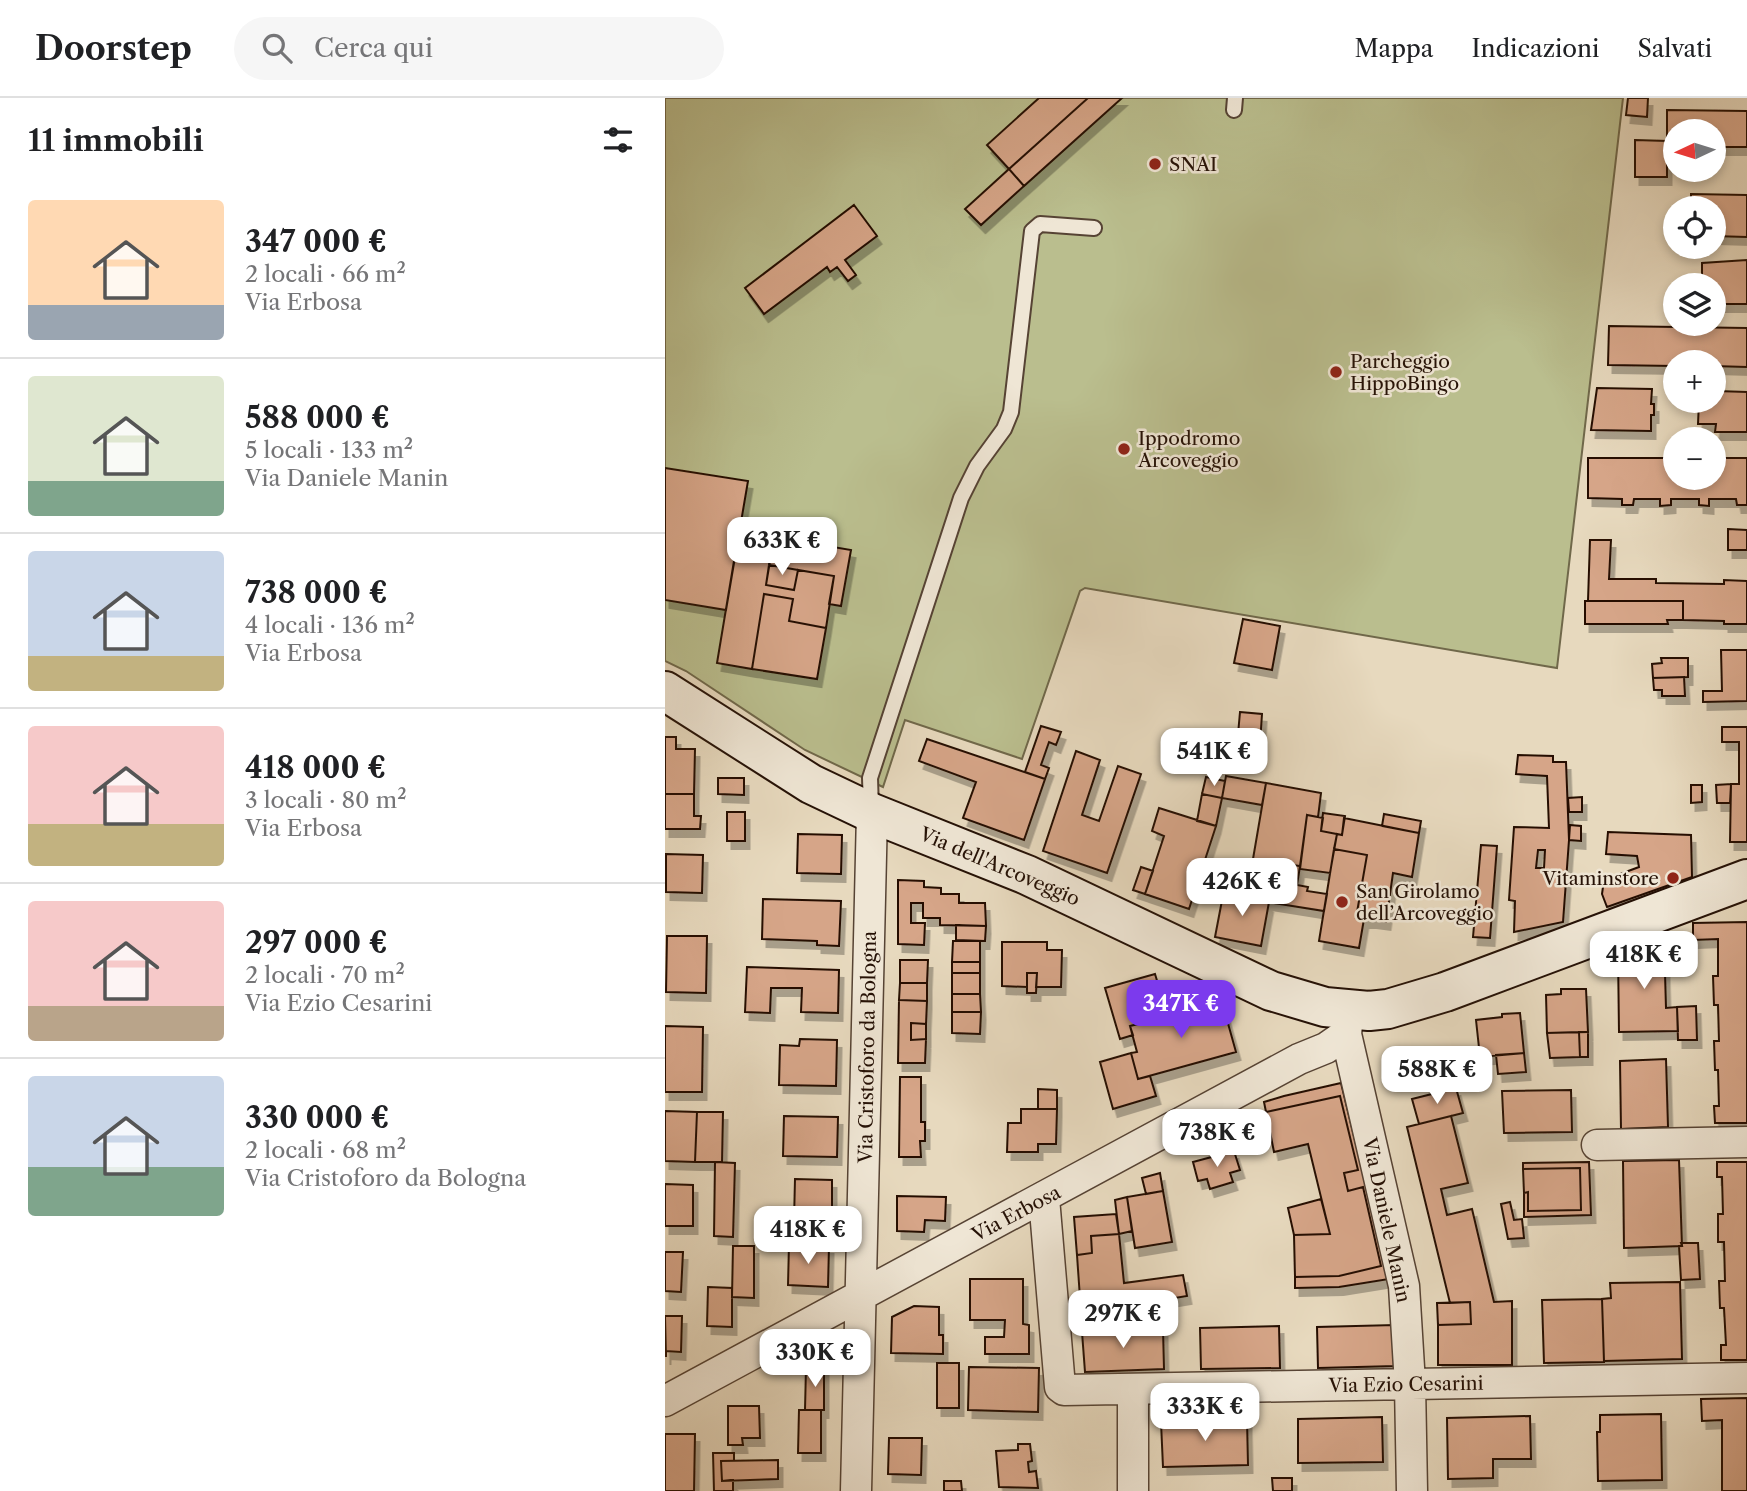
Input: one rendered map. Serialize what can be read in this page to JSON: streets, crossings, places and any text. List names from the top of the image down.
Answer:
{
  "streets": {
    "street": [
      "Via dell'Arcoveggio",
      "Via Cristoforo da Bologna",
      "Via Erbosa",
      "Via Daniele Manin",
      "Via Ezio Cesarini"
    ]
  },
  "crossings": [
    ["Via dell'Arcoveggio", "Via Cristoforo da Bologna"],
    ["Via dell'Arcoveggio", "Via Erbosa"],
    ["Via dell'Arcoveggio", "Via Daniele Manin"],
    ["Via Cristoforo da Bologna", "Via Erbosa"],
    ["Via Erbosa", "Via Daniele Manin"],
    ["Via Erbosa", "Via Ezio Cesarini"],
    ["Via Daniele Manin", "Via Ezio Cesarini"]
  ],
  "places": [
    "SNAI",
    "Parcheggio HippoBingo",
    "Ippodromo Arcoveggio",
    "Vitaminstore",
    "San Girolamo dell’Arcoveggio"
  ],
  "north": "left",
  "page": {
    "header": "Doorstep",
    "search": "Cerca qui",
    "nav": ["Mappa", "Indicazioni", "Salvati"],
    "heading": "11 immobili",
    "map_buttons": ["+", "−"],
    "list": [
      {
        "name": "347 000 €",
        "note": "2 locali · 66 m² · Via Erbosa"
      },
      {
        "name": "588 000 €",
        "note": "5 locali · 133 m² · Via Daniele Manin"
      },
      {
        "name": "738 000 €",
        "note": "4 locali · 136 m² · Via Erbosa"
      },
      {
        "name": "418 000 €",
        "note": "3 locali · 80 m² · Via Erbosa"
      },
      {
        "name": "297 000 €",
        "note": "2 locali · 70 m² · Via Ezio Cesarini"
      },
      {
        "name": "330 000 €",
        "note": "2 locali · 68 m² · Via Cristoforo da Bologna"
      }
    ],
    "price": [
      "633K €",
      "541K €",
      "426K €",
      "418K €",
      "347K €",
      "588K €",
      "738K €",
      "418K €",
      "297K €",
      "330K €",
      "333K €"
    ]
  }
}
